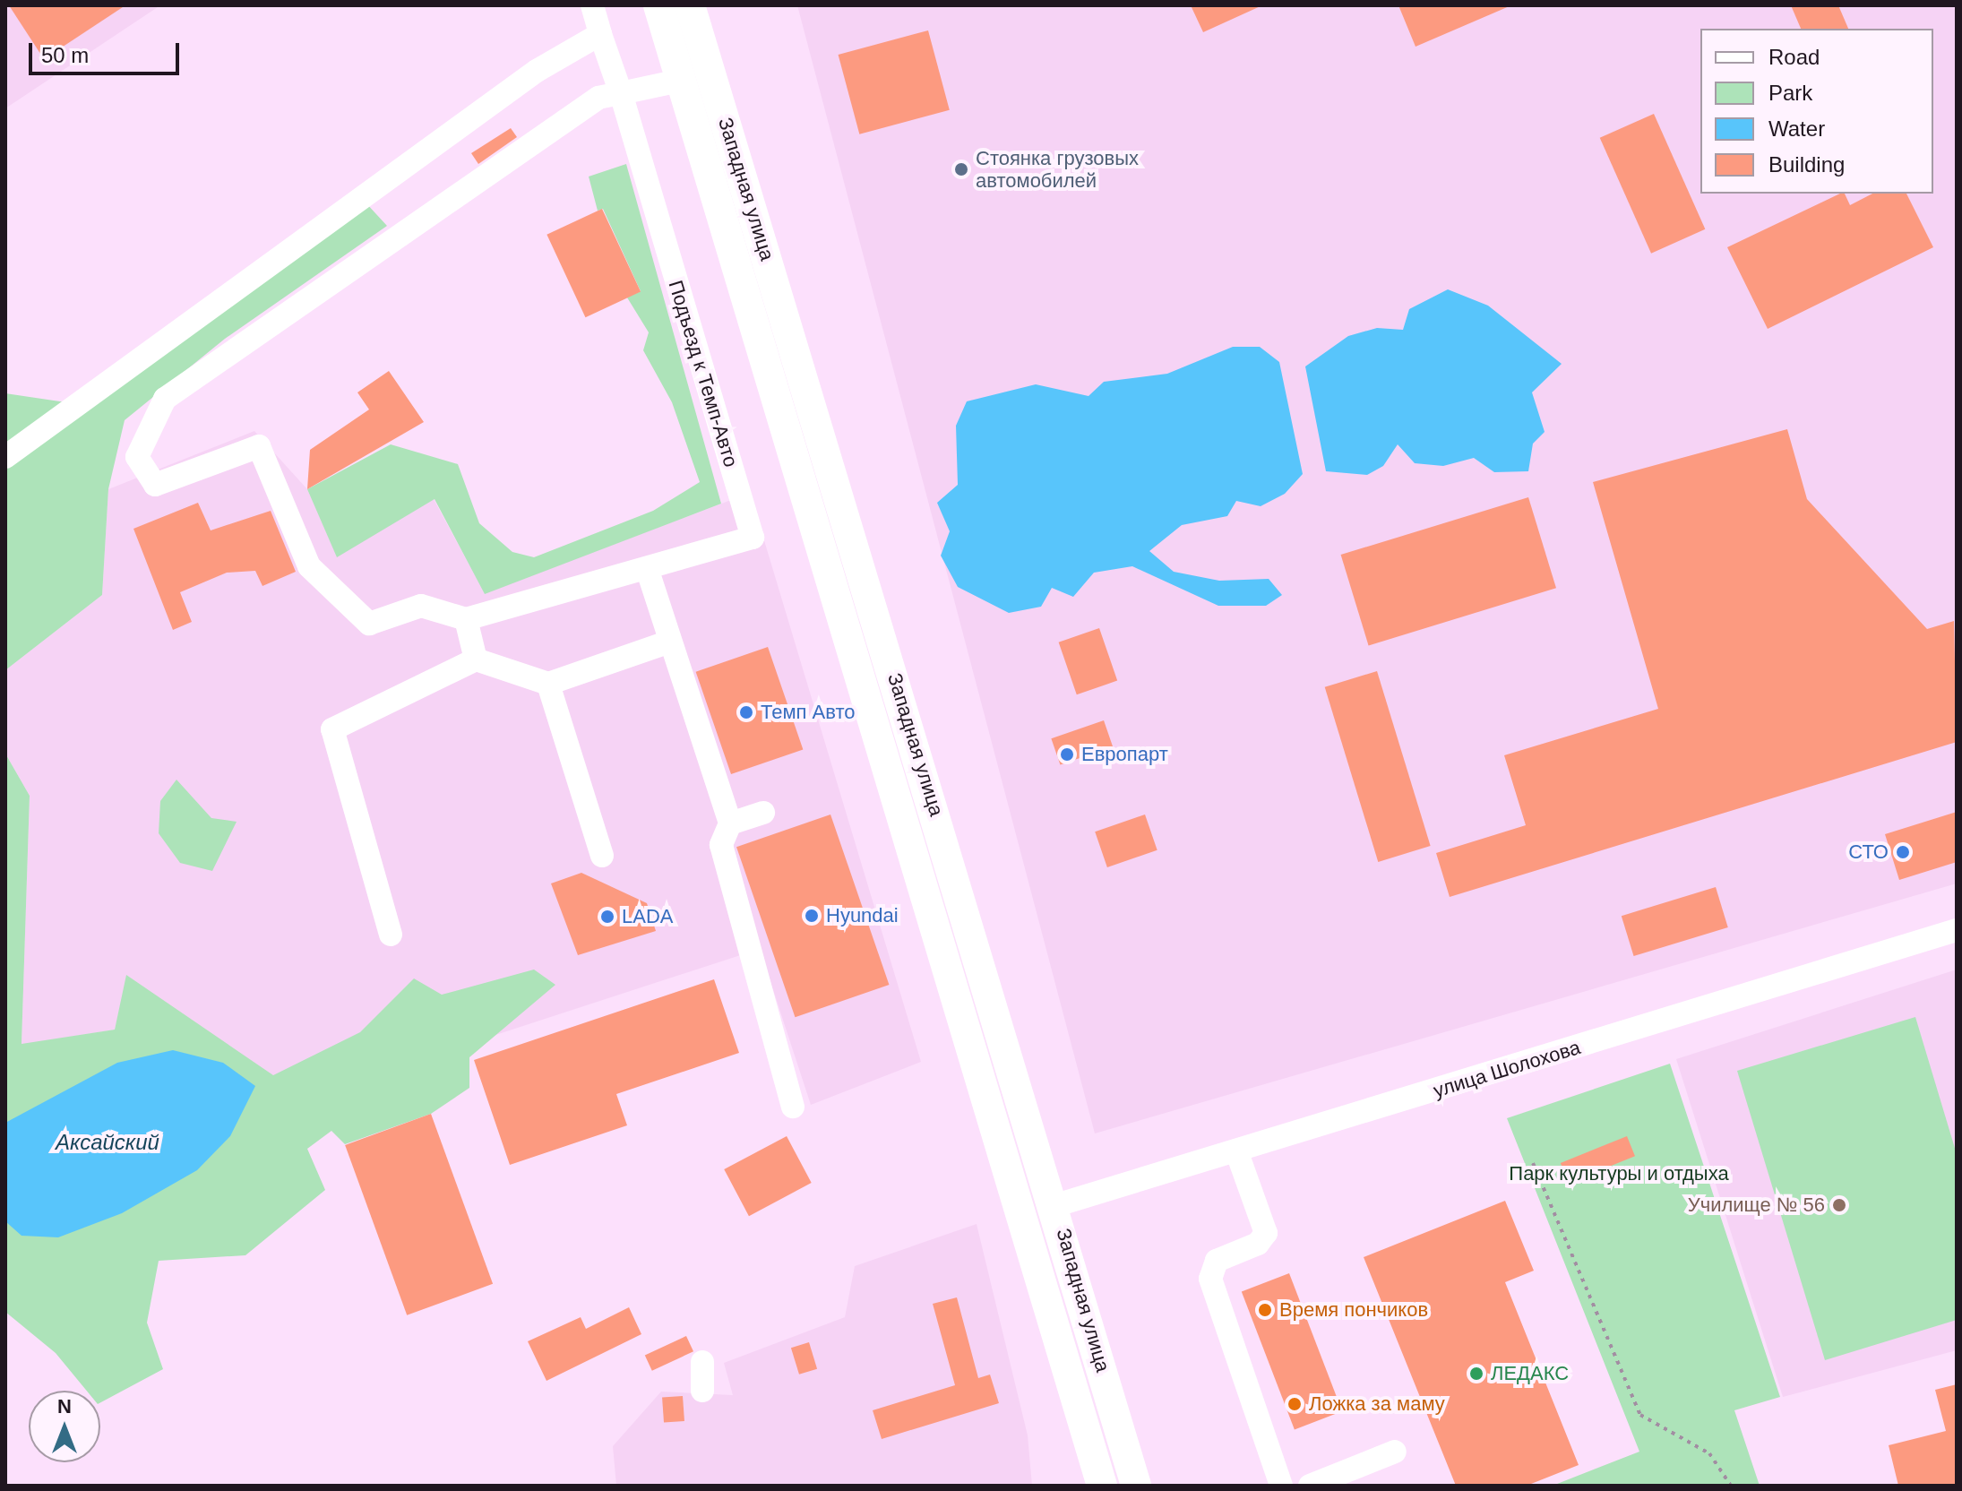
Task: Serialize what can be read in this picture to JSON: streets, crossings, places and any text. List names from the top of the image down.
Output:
{
  "streets": {
    "main road": ["Западная улица"],
    "street": ["Подъезд к Темп-Авто", "улица Шолохова"]
  },
  "crossings": [
    ["Западная улица", "улица Шолохова"]
  ],
  "water": ["Аксайский"],
  "parks": ["Парк культуры и отдыха"],
  "places": [
    "Стоянка грузовых автомобилей",
    "Темп Авто",
    "Европарт",
    "СТО",
    "Hyundai",
    "LADA",
    "Училище № 56",
    "Время пончиков",
    "ЛЕДАКС",
    "Ложка за маму"
  ],
  "legend": [
    "Road",
    "Park",
    "Water",
    "Building"
  ],
  "scale_bar": "50 m",
  "north": "top"
}
